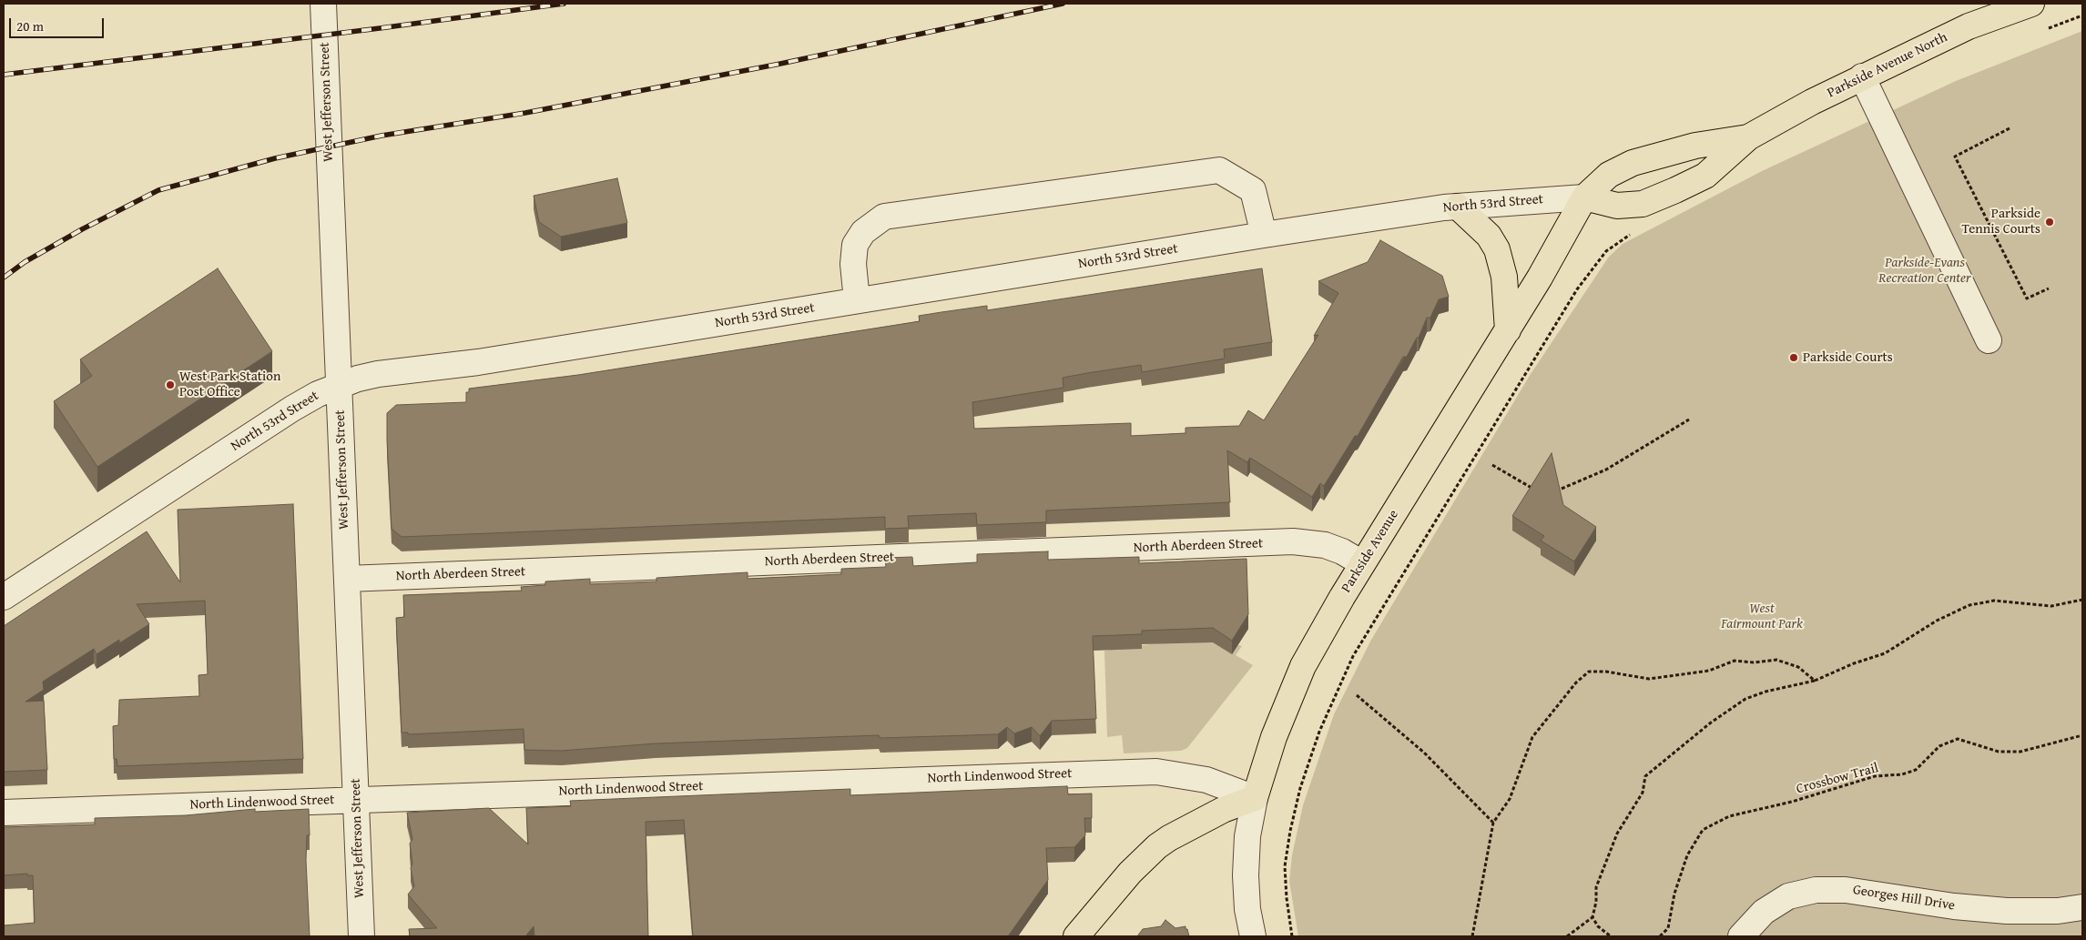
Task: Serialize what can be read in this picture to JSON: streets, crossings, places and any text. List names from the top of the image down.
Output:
{
  "streets": {
    "main road": ["Parkside Avenue North", "Parkside Avenue"],
    "street": [
      "West Jefferson Street",
      "North 53rd Street",
      "North Aberdeen Street",
      "North Lindenwood Street",
      "Georges Hill Drive"
    ],
    "path": ["Crossbow Trail"]
  },
  "crossings": [
    ["Parkside Avenue North", "North 53rd Street"],
    ["Parkside Avenue North", "Parkside Avenue"],
    ["West Jefferson Street", "North 53rd Street"],
    ["West Jefferson Street", "North Aberdeen Street"],
    ["West Jefferson Street", "North Lindenwood Street"],
    ["North 53rd Street", "Parkside Avenue"],
    ["North Aberdeen Street", "Parkside Avenue"],
    ["Parkside Avenue", "North Lindenwood Street"]
  ],
  "parks": ["Parkside-Evans Recreation Center", "West Fairmount Park"],
  "places": ["Parkside Tennis Courts", "Parkside Courts", "West Park Station Post Office"],
  "scale_bar": "20 m"
}
